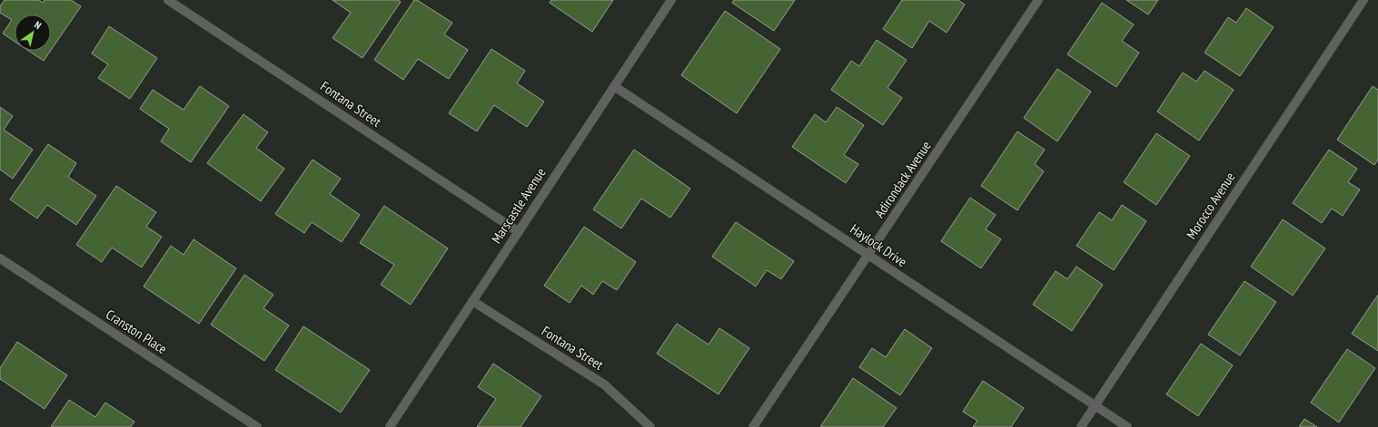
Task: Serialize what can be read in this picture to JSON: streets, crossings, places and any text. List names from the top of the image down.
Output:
{
  "streets": {
    "street": [
      "Fontana Street",
      "Adirondack Avenue",
      "Marscastle Avenue",
      "Morocco Avenue",
      "Haylock Drive",
      "Cranston Place"
    ]
  },
  "crossings": [
    ["Fontana Street", "Marscastle Avenue"],
    ["Adirondack Avenue", "Haylock Drive"],
    ["Marscastle Avenue", "Haylock Drive"],
    ["Morocco Avenue", "Haylock Drive"]
  ],
  "north": "top right"
}
